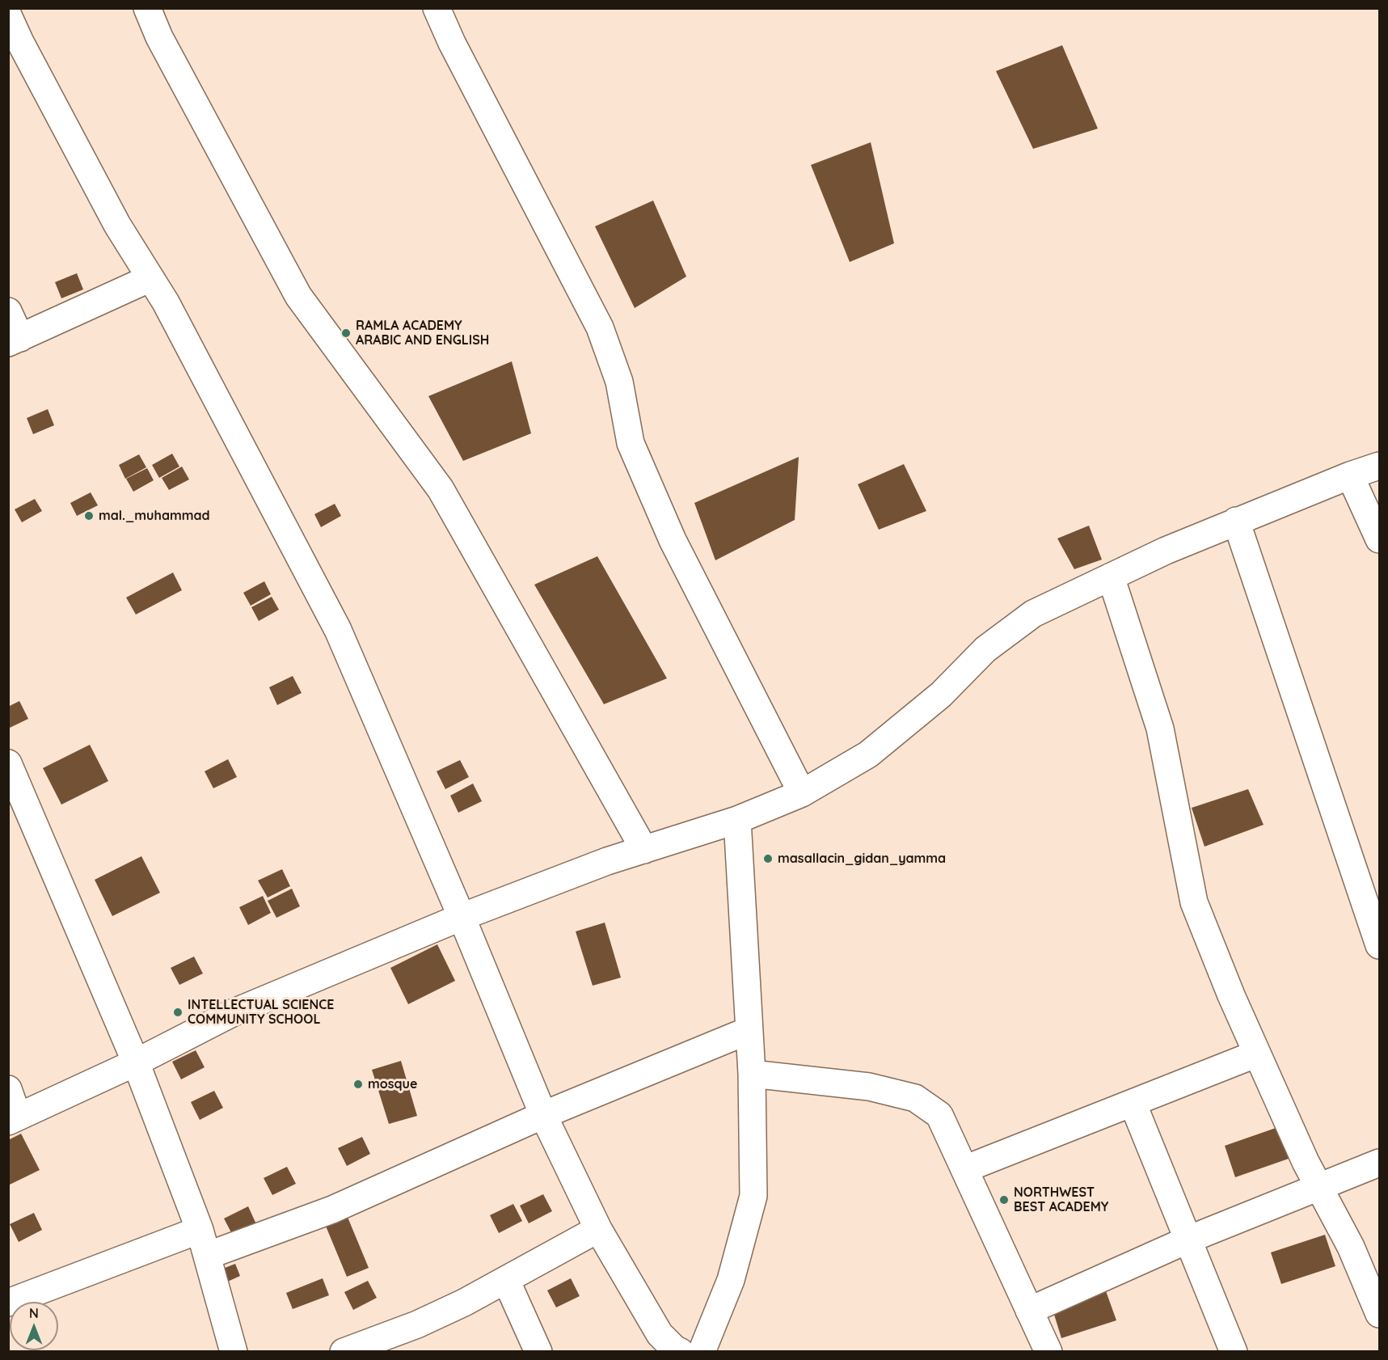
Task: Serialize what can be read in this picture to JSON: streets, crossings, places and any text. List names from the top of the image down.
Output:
{
  "places": [
    "RAMLA ACADEMY ARABIC AND ENGLISH",
    "mal._muhammad",
    "masallacin_gidan_yamma",
    "INTELLECTUAL SCIENCE COMMUNITY SCHOOL",
    "mosque",
    "NORTHWEST BEST ACADEMY"
  ],
  "north": "top"
}
